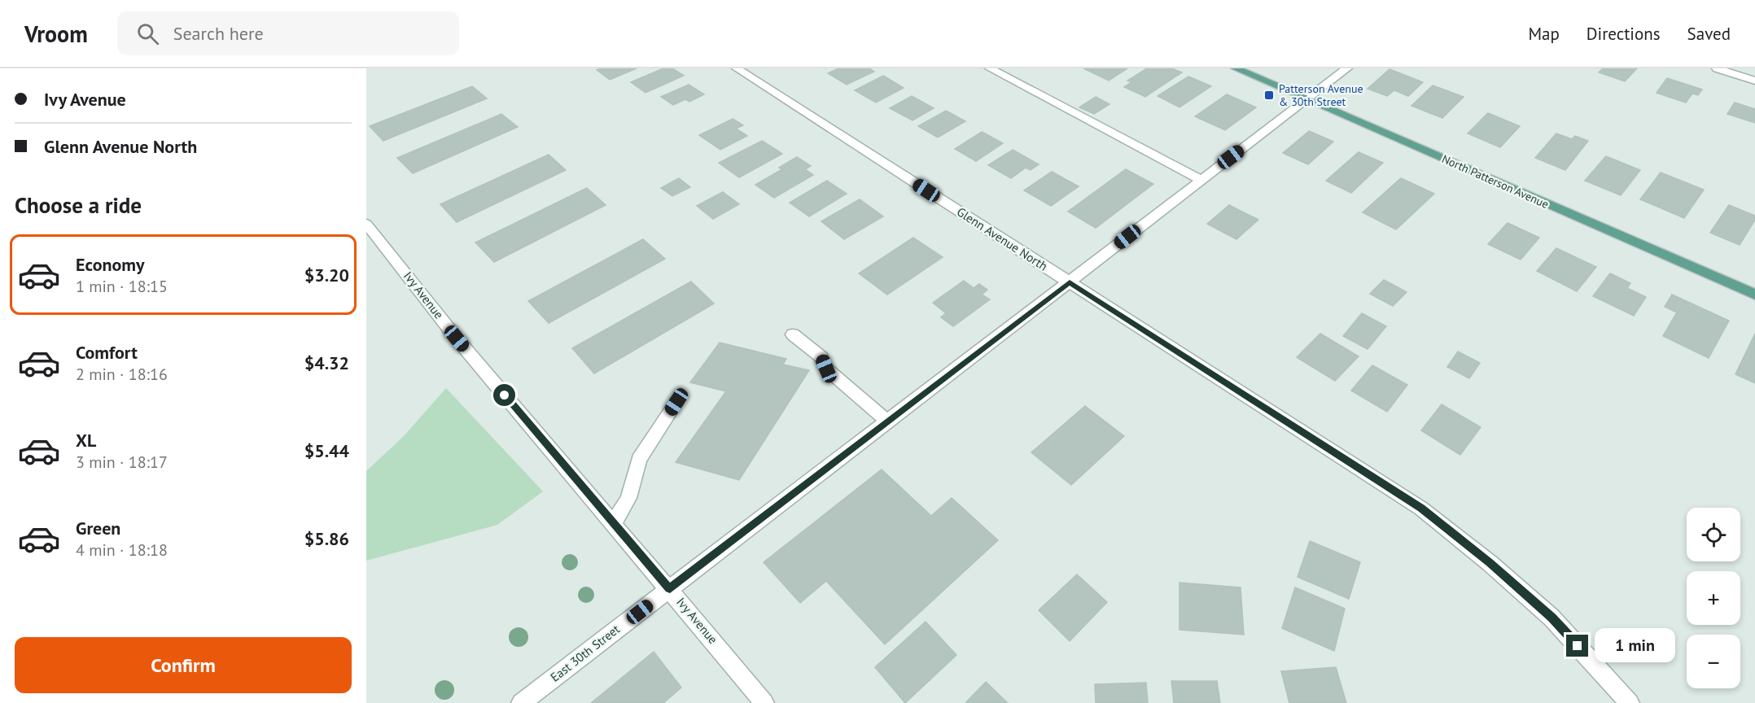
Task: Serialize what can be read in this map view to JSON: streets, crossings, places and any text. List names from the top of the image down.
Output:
{
  "streets": {
    "main road": ["North Patterson Avenue"],
    "street": ["Glenn Avenue North", "Ivy Avenue", "East 30th Street"]
  },
  "crossings": [
    ["North Patterson Avenue", "East 30th Street"],
    ["Glenn Avenue North", "East 30th Street"],
    ["Ivy Avenue", "East 30th Street"]
  ],
  "places": {
    "transit": ["Patterson Avenue & 30th Street"]
  },
  "page": {
    "header": "Vroom",
    "search": "Search here",
    "nav": ["Map", "Directions", "Saved"],
    "banner": ["Ivy Avenue", "Glenn Avenue North"],
    "heading": "Choose a ride",
    "list": [
      {
        "name": "Economy",
        "note": "1 min · 18:15",
        "value": "$3.20"
      },
      {
        "name": "Comfort",
        "note": "2 min · 18:16",
        "value": "$4.32"
      },
      {
        "name": "XL",
        "note": "3 min · 18:17",
        "value": "$5.44"
      },
      {
        "name": "Green",
        "note": "4 min · 18:18",
        "value": "$5.86"
      }
    ],
    "map_buttons": ["+", "−"],
    "buttons": "Confirm",
    "bubble": "1 min"
  }
}
